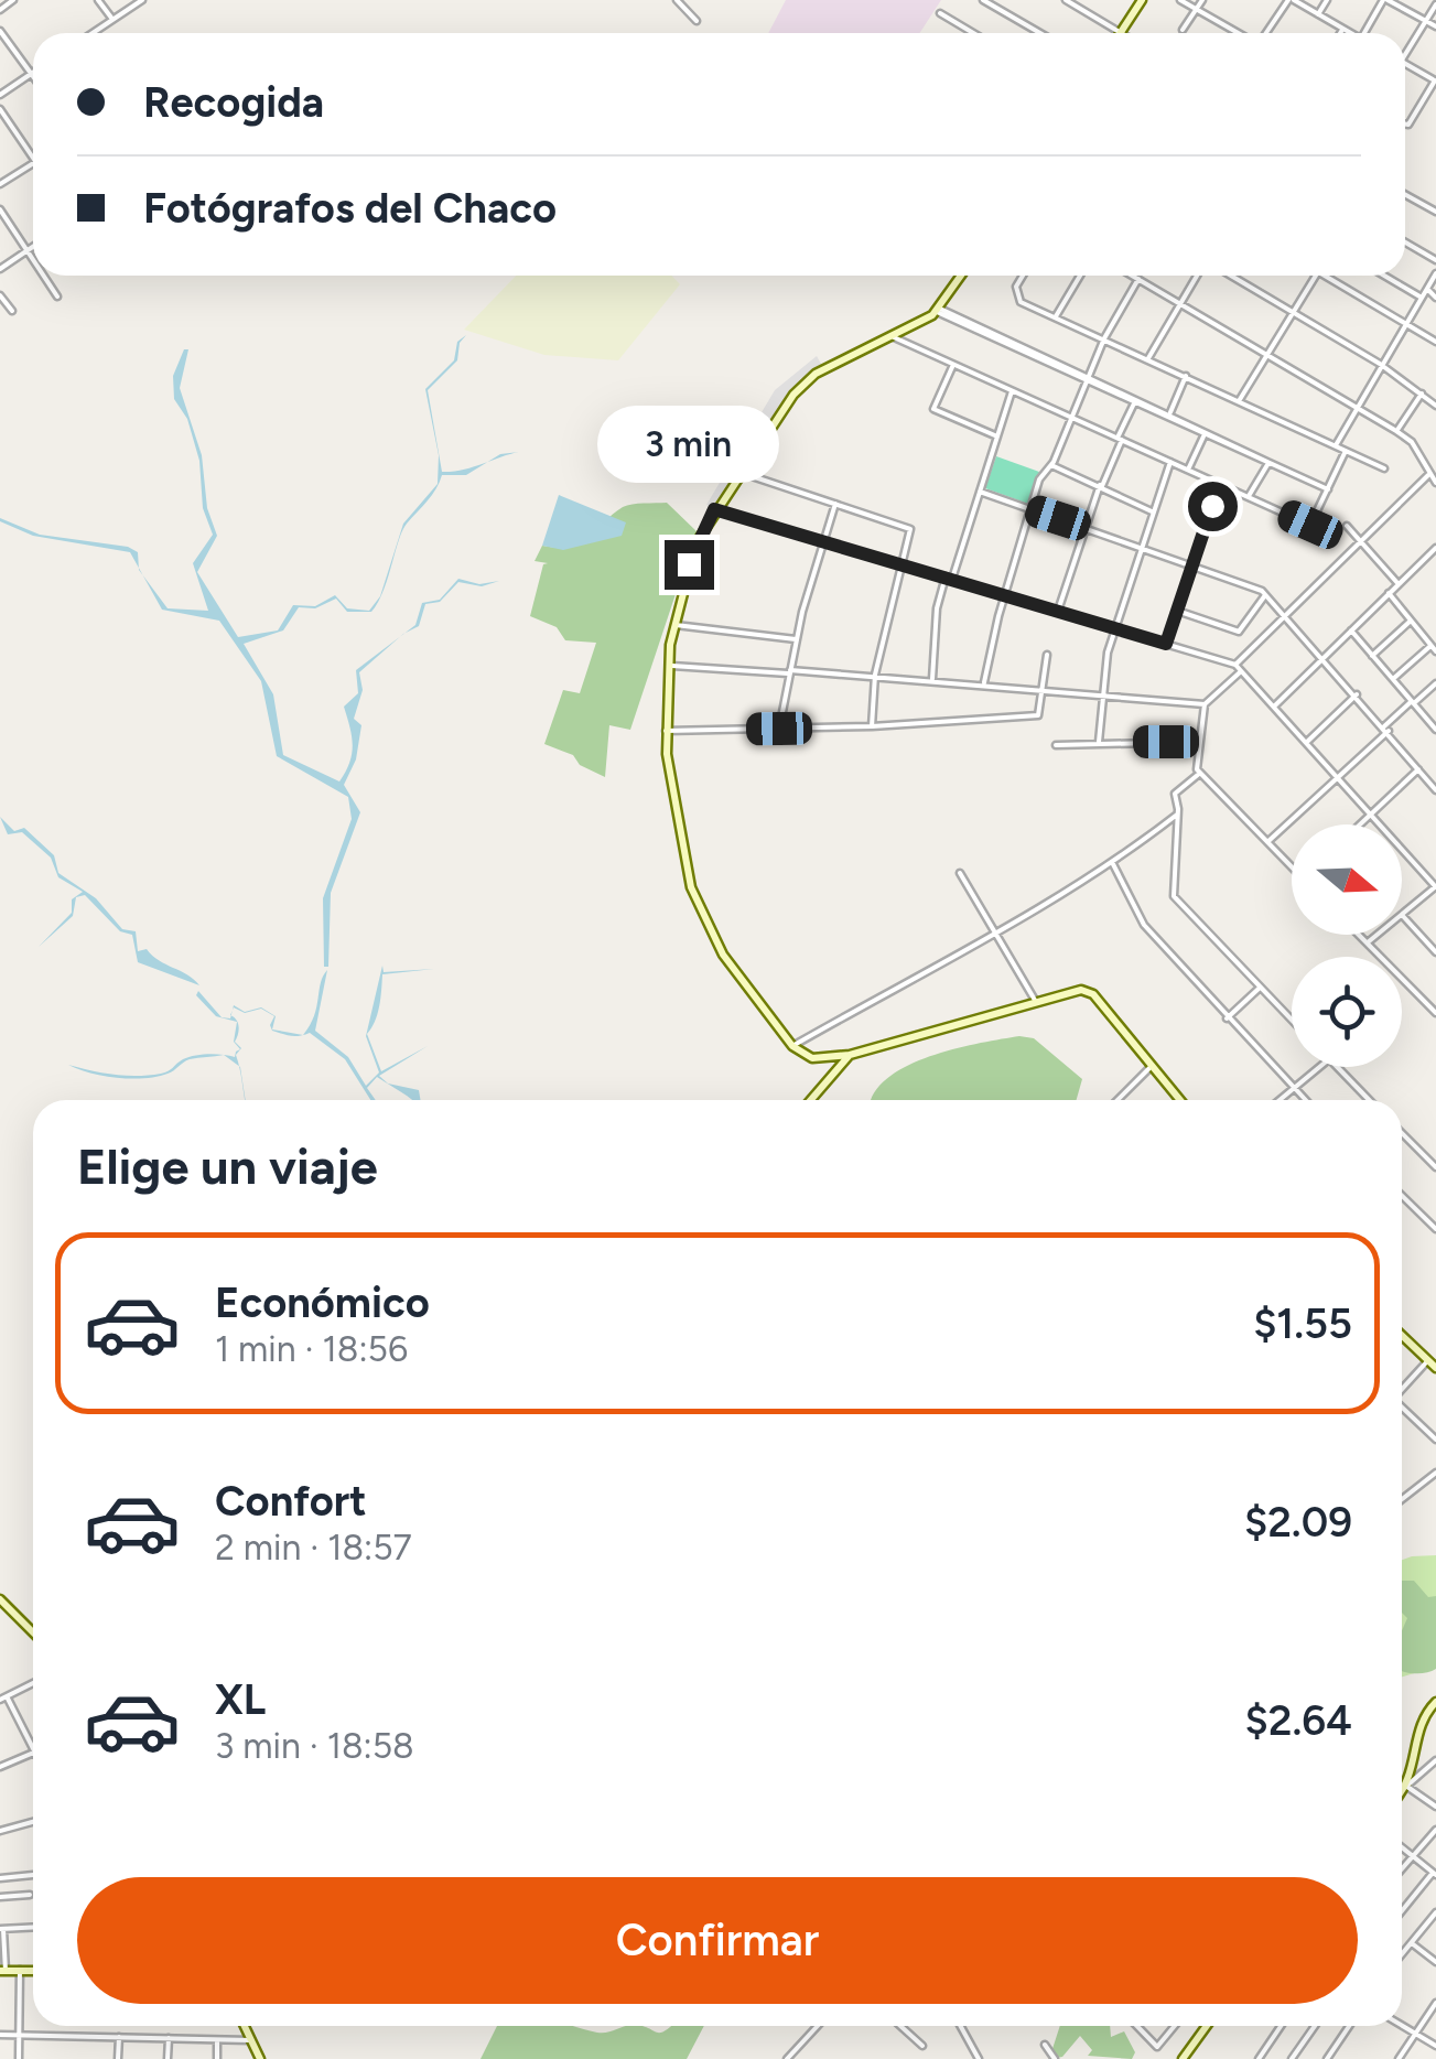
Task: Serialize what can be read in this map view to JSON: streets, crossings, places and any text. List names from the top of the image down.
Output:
{
  "north": "right",
  "page": {
    "banner": ["Recogida", "Fotógrafos del Chaco"],
    "bubble": "3 min",
    "heading": "Elige un viaje",
    "list": [
      {
        "name": "Económico",
        "note": "1 min · 18:56",
        "value": "$1.55"
      },
      {
        "name": "Confort",
        "note": "2 min · 18:57",
        "value": "$2.09"
      },
      {
        "name": "XL",
        "note": "3 min · 18:58",
        "value": "$2.64"
      }
    ],
    "buttons": "Confirmar"
  }
}
